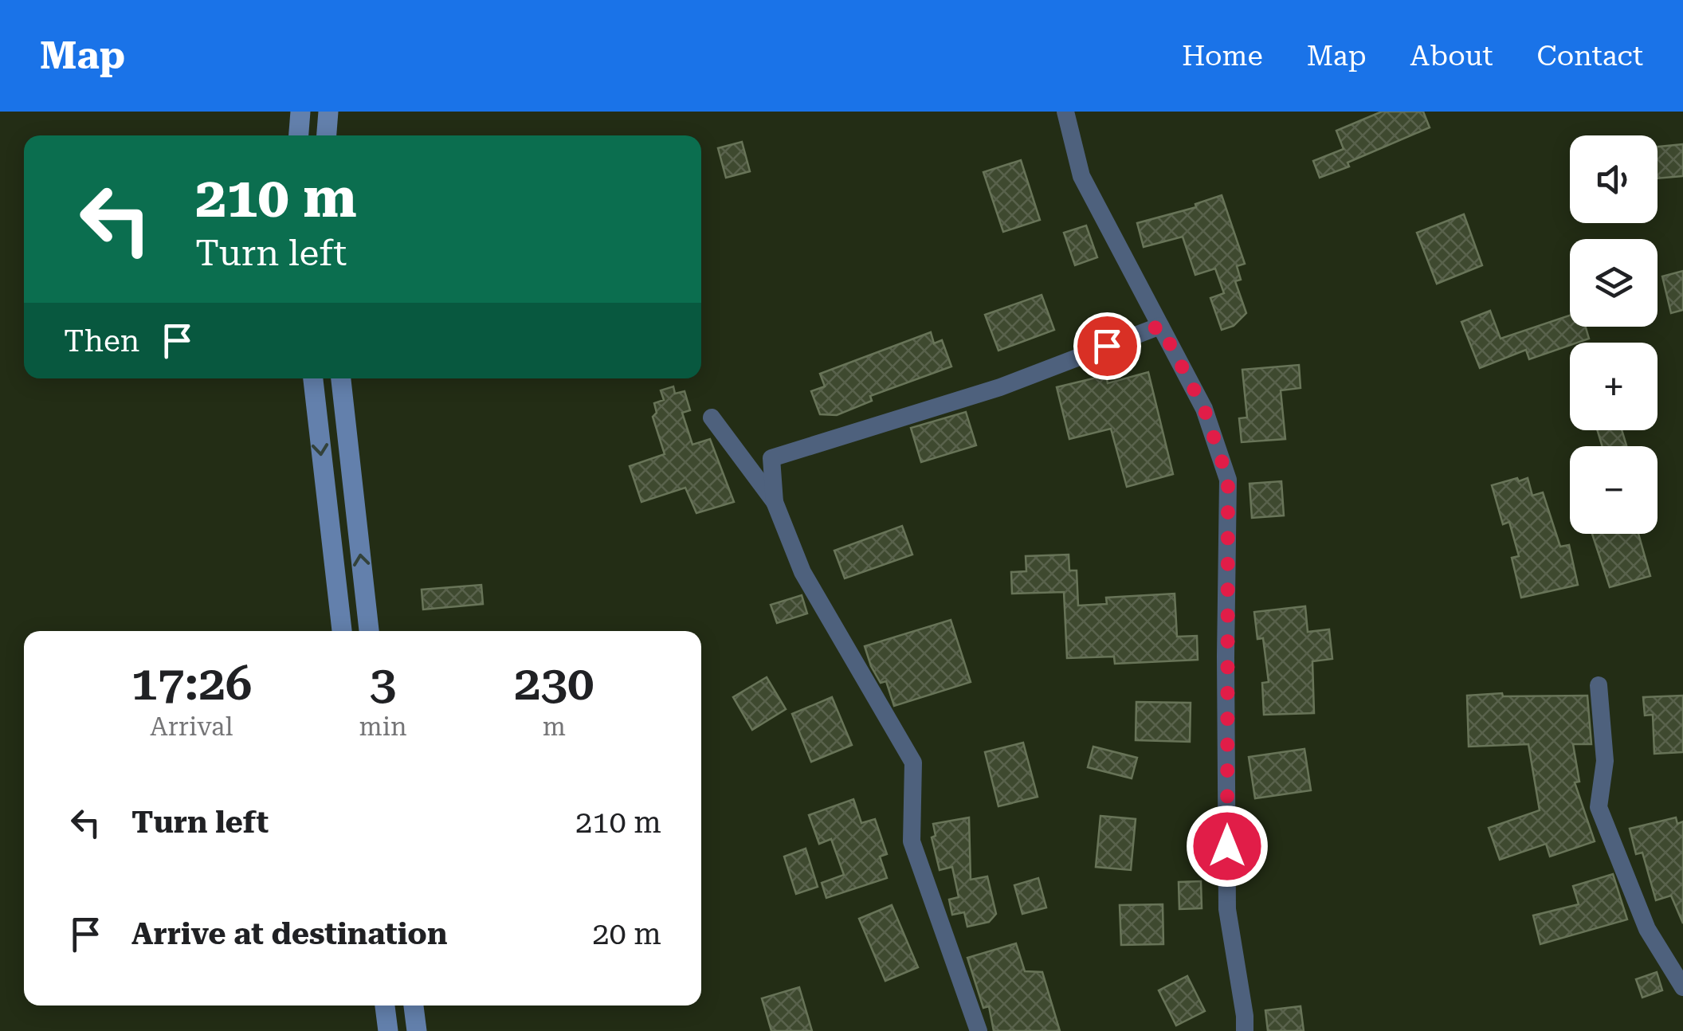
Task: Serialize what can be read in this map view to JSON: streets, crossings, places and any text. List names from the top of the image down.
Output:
{
  "page": {
    "header": "Map",
    "nav": [
      "Home",
      "Map",
      "About",
      "Contact"
    ],
    "map_buttons": ["+", "−"],
    "turn": ["210 m", "Turn left"],
    "then": "Then",
    "eta": [
      "17:26",
      "Arrival",
      "3",
      "min",
      "230",
      "m"
    ],
    "list": [
      {
        "name": "Turn left",
        "value": "210 m"
      },
      {
        "name": "Arrive at destination",
        "value": "20 m"
      }
    ]
  }
}
